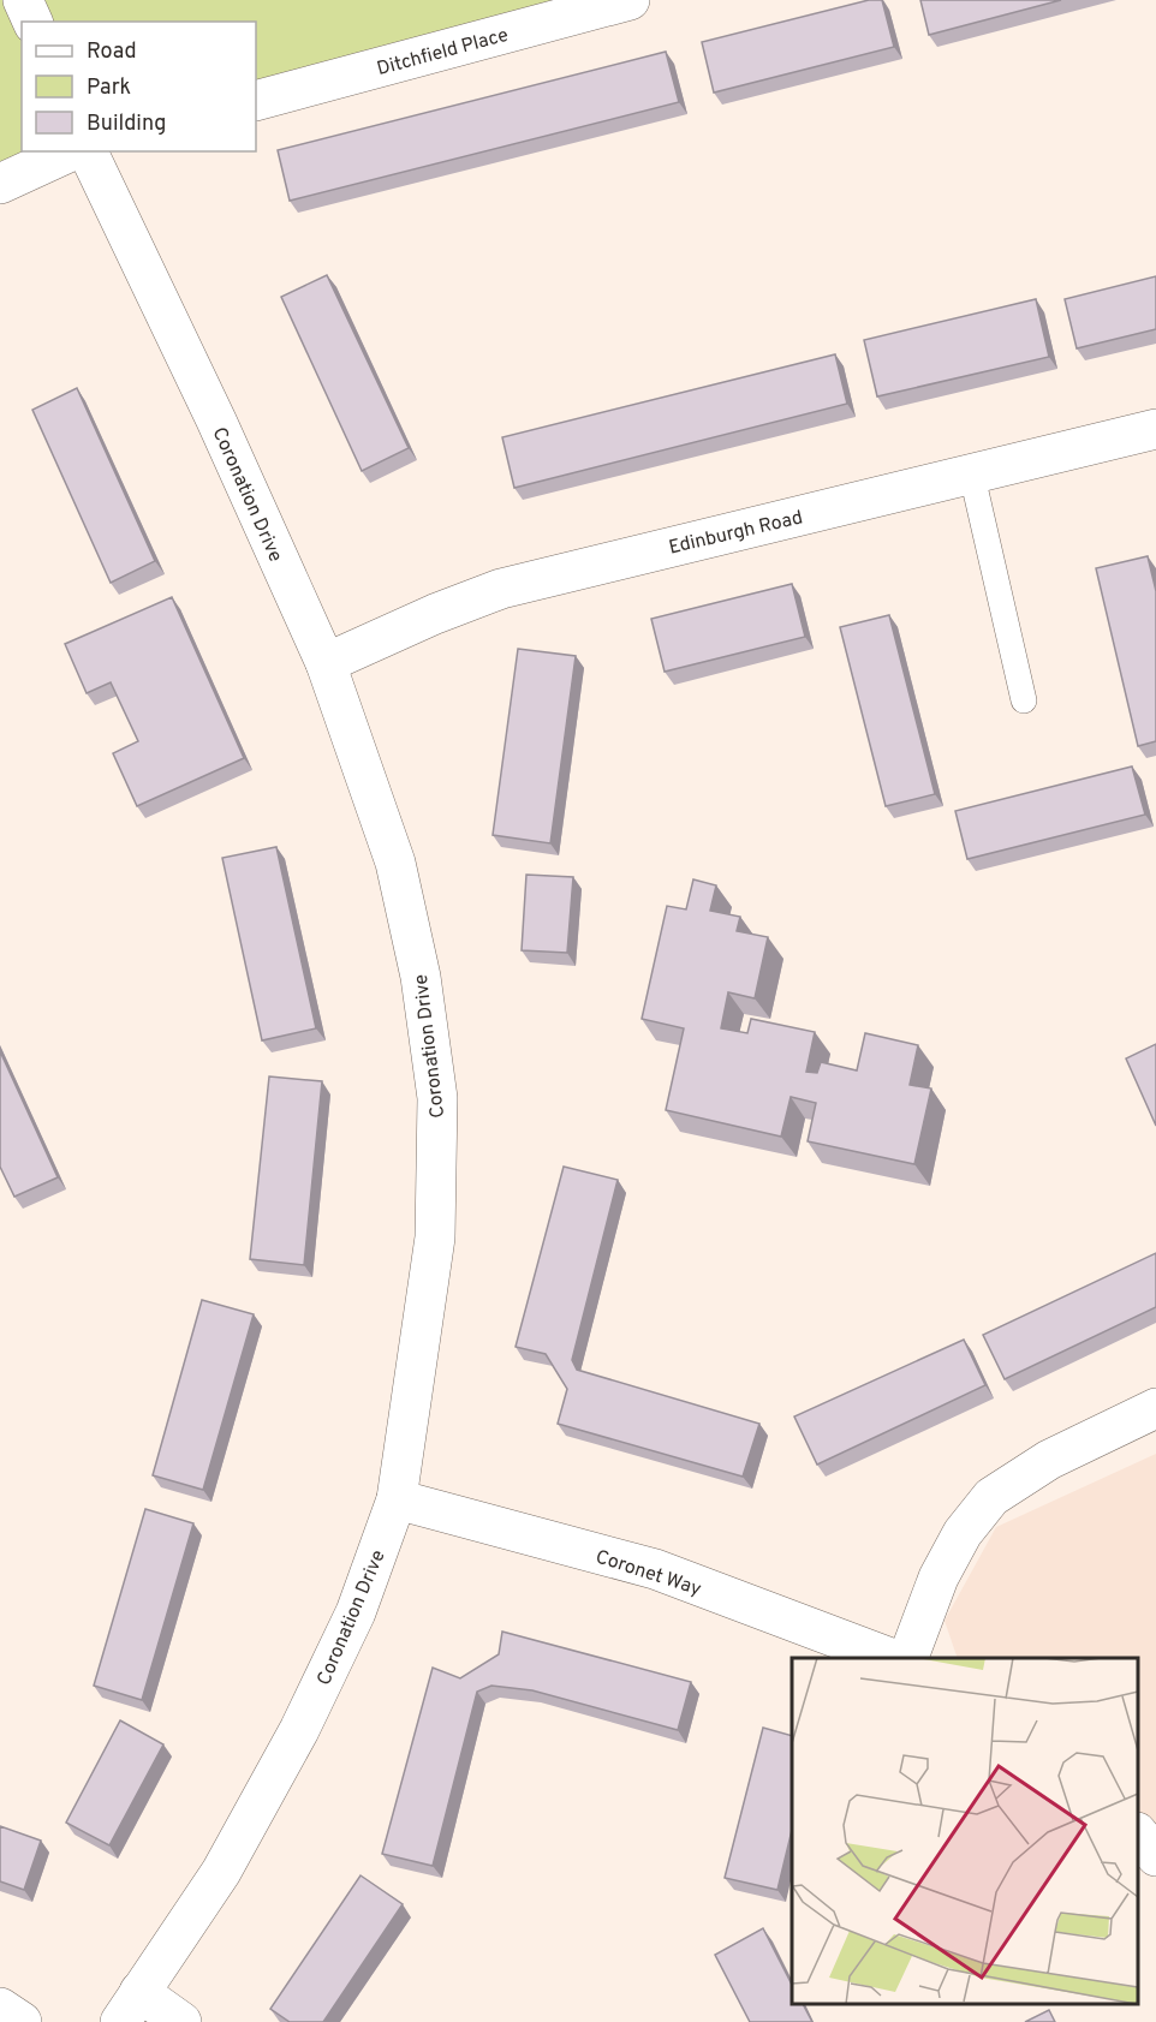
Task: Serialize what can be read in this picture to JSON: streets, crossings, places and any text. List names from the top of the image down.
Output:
{
  "streets": {
    "street": [
      "Ditchfield Place",
      "Coronation Drive",
      "Edinburgh Road",
      "Coronet Way"
    ]
  },
  "crossings": [
    ["Coronation Drive", "Edinburgh Road"],
    ["Coronation Drive", "Coronet Way"]
  ],
  "legend": ["Road", "Park", "Building"]
}
